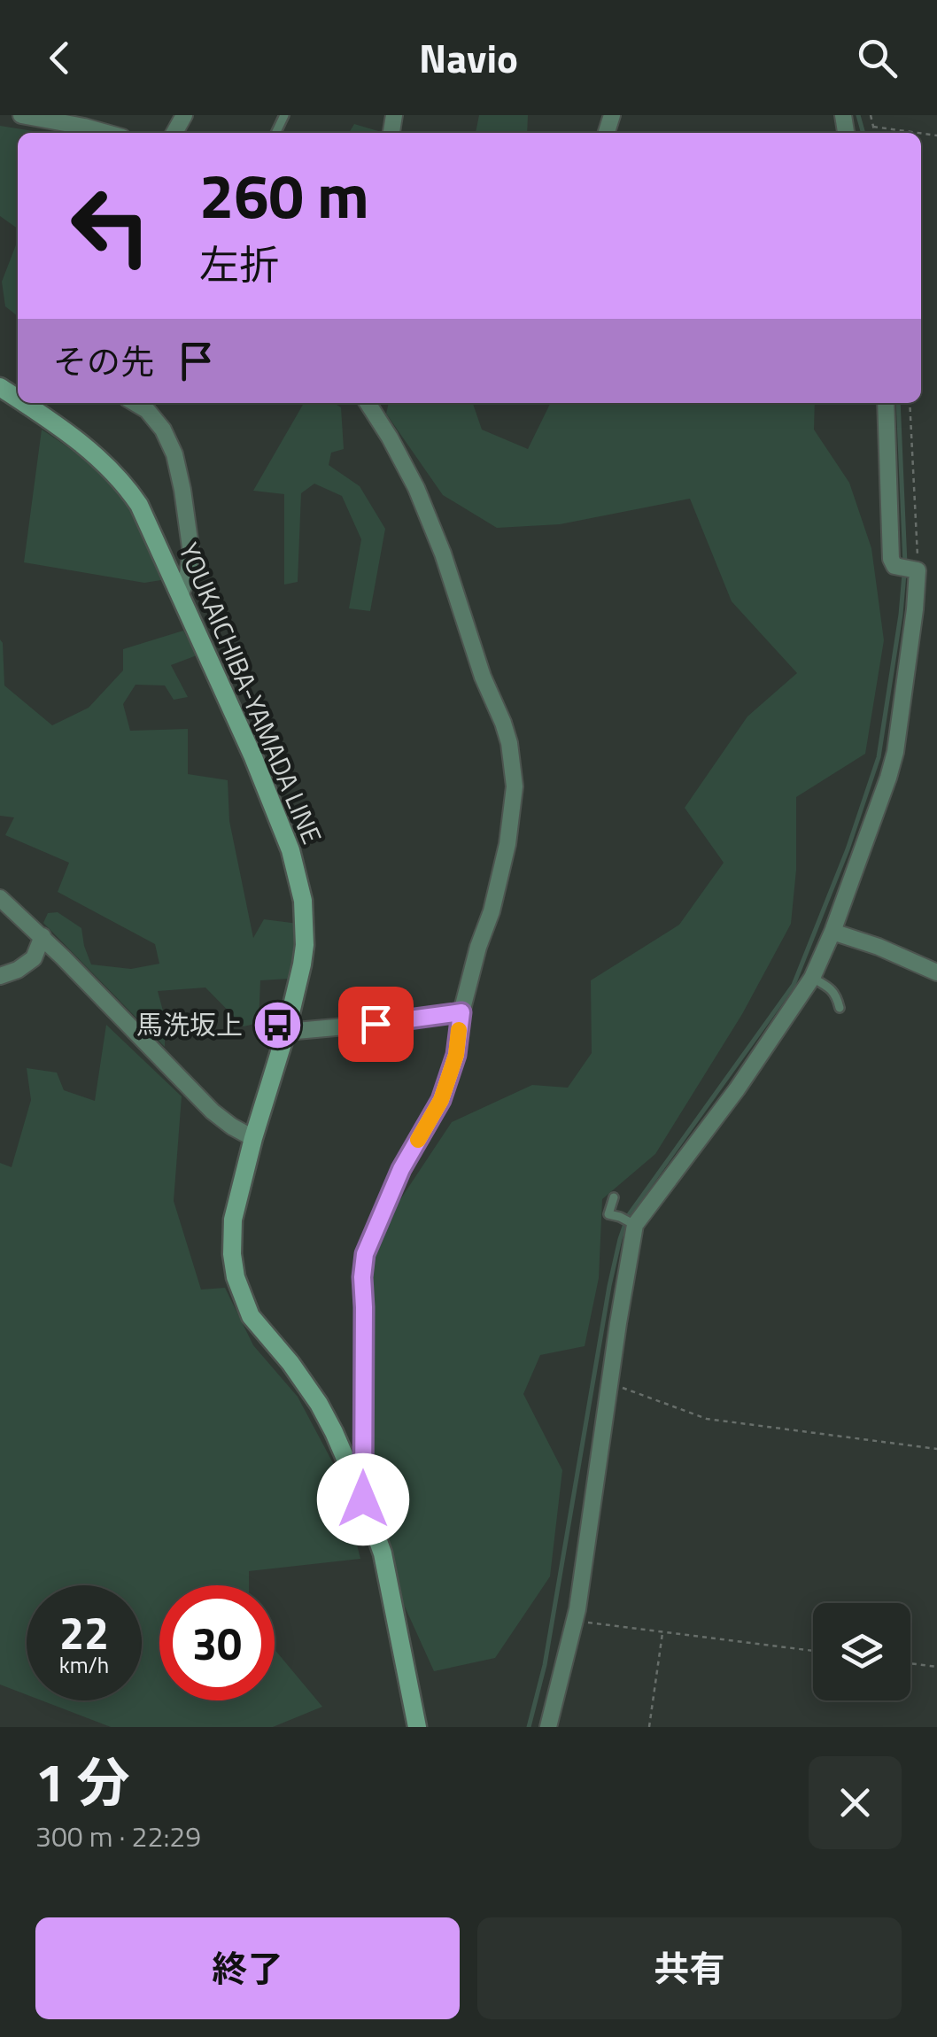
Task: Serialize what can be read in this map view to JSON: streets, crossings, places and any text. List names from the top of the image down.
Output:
{
  "streets": {
    "main road": ["YOUKAICHIBA-YAMADA LINE"]
  },
  "places": {
    "bus stop": ["馬洗坂上"]
  },
  "page": {
    "header": "Navio",
    "turn": ["260 m", "左折"],
    "then": "その先",
    "speed": "22 km/h",
    "limit": "30",
    "heading": ["1 分", "300 m · 22:29"],
    "buttons": ["終了", "共有"]
  }
}
